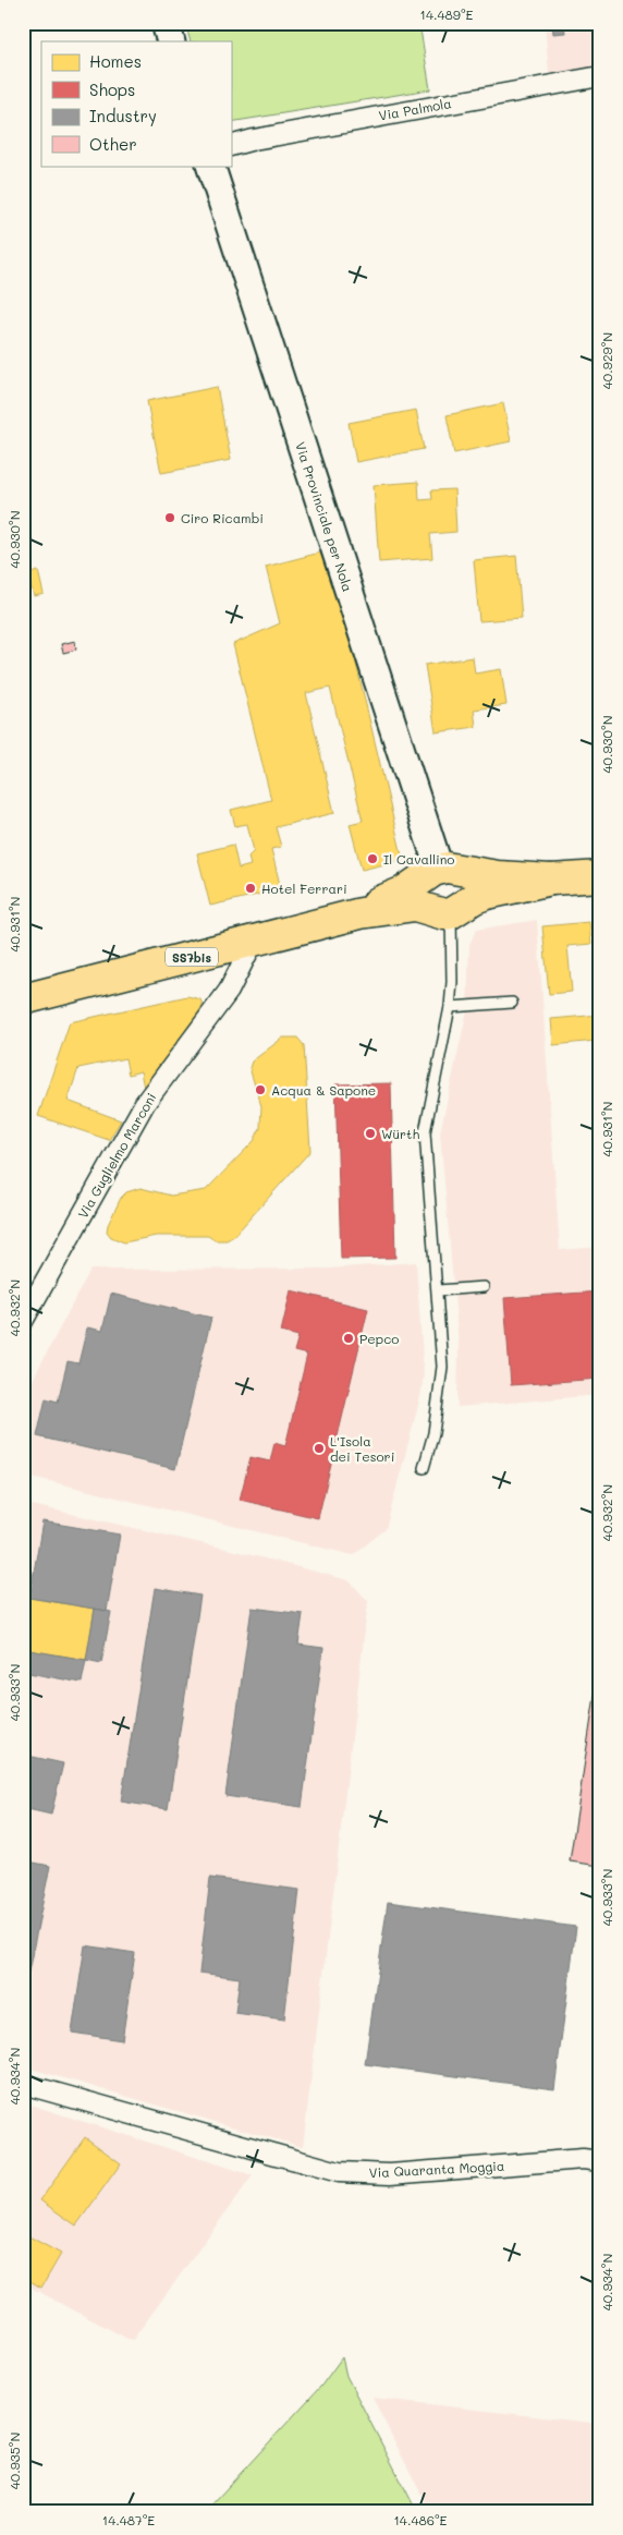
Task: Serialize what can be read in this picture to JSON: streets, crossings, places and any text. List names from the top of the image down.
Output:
{
  "streets": {
    "main road": ["SS7bis"],
    "street": [
      "Via Palmola",
      "Via Provinciale per Nola",
      "Via Guglielmo Marconi",
      "Via Quaranta Moggia"
    ]
  },
  "crossings": [
    ["Via Provinciale per Nola", "SS7bis"],
    ["SS7bis", "Via Guglielmo Marconi"]
  ],
  "places": [
    "Ciro Ricambi",
    "Il Cavallino",
    "Hotel Ferrari",
    "Acqua & Sapone",
    "Würth",
    "Pepco",
    "L'Isola dei Tesori"
  ],
  "legend": [
    "Homes",
    "Shops",
    "Industry",
    "Other"
  ],
  "coordinates": [
    "14.489°E",
    "40.929°N",
    "40.930°N",
    "40.931°N",
    "40.932°N",
    "40.933°N",
    "40.934°N",
    "40.935°N",
    "14.487°E",
    "14.486°E"
  ]
}
